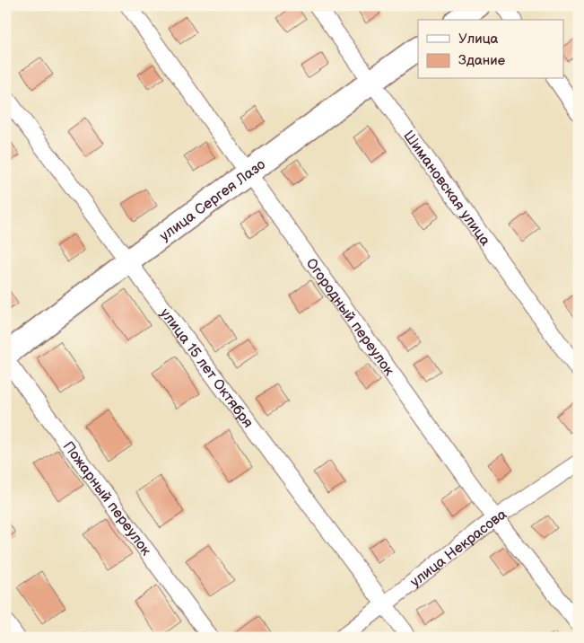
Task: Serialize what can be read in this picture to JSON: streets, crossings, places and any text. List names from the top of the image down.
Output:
{
  "streets": {
    "main road": ["улица Сергея Лазо"],
    "street": [
      "Шимановская улица",
      "Огородный переулок",
      "улица 15 лет Октября",
      "Пожарный переулок",
      "улица Некрасова"
    ]
  },
  "crossings": [
    ["Шимановская улица", "улица Сергея Лазо"],
    ["улица Сергея Лазо", "Огородный переулок"],
    ["улица Сергея Лазо", "улица 15 лет Октября"],
    ["Огородный переулок", "улица Некрасова"],
    ["улица 15 лет Октября", "улица Некрасова"]
  ],
  "legend": ["Улица", "Здание"]
}
